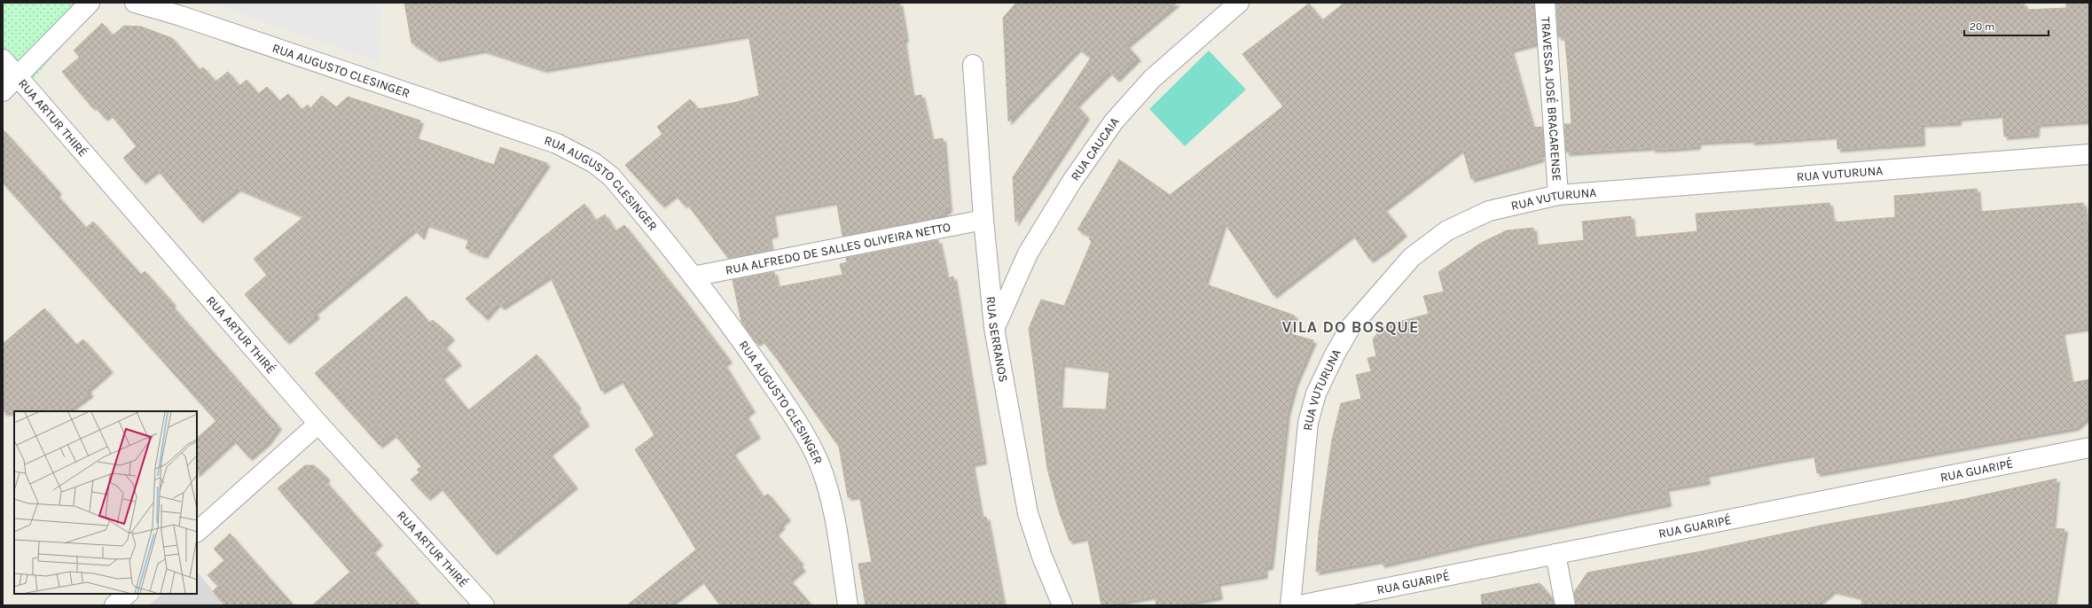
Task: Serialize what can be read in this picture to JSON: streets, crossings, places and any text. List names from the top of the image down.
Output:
{
  "streets": {
    "street": [
      "RUA AUGUSTO CLESINGER",
      "TRAVESSA JOSÉ BRACARENSE",
      "RUA ARTUR THIRÉ",
      "RUA CAUCAIA",
      "RUA VUTURUNA",
      "RUA ALFREDO DE SALLES OLIVEIRA NETTO",
      "RUA SERRANOS",
      "RUA GUARIPÉ"
    ]
  },
  "crossings": [
    ["RUA AUGUSTO CLESINGER", "RUA ALFREDO DE SALLES OLIVEIRA NETTO"],
    ["TRAVESSA JOSÉ BRACARENSE", "RUA VUTURUNA"],
    ["RUA CAUCAIA", "RUA SERRANOS"],
    ["RUA ALFREDO DE SALLES OLIVEIRA NETTO", "RUA SERRANOS"]
  ],
  "districts": ["VILA DO BOSQUE"],
  "scale_bar": "20 m"
}
